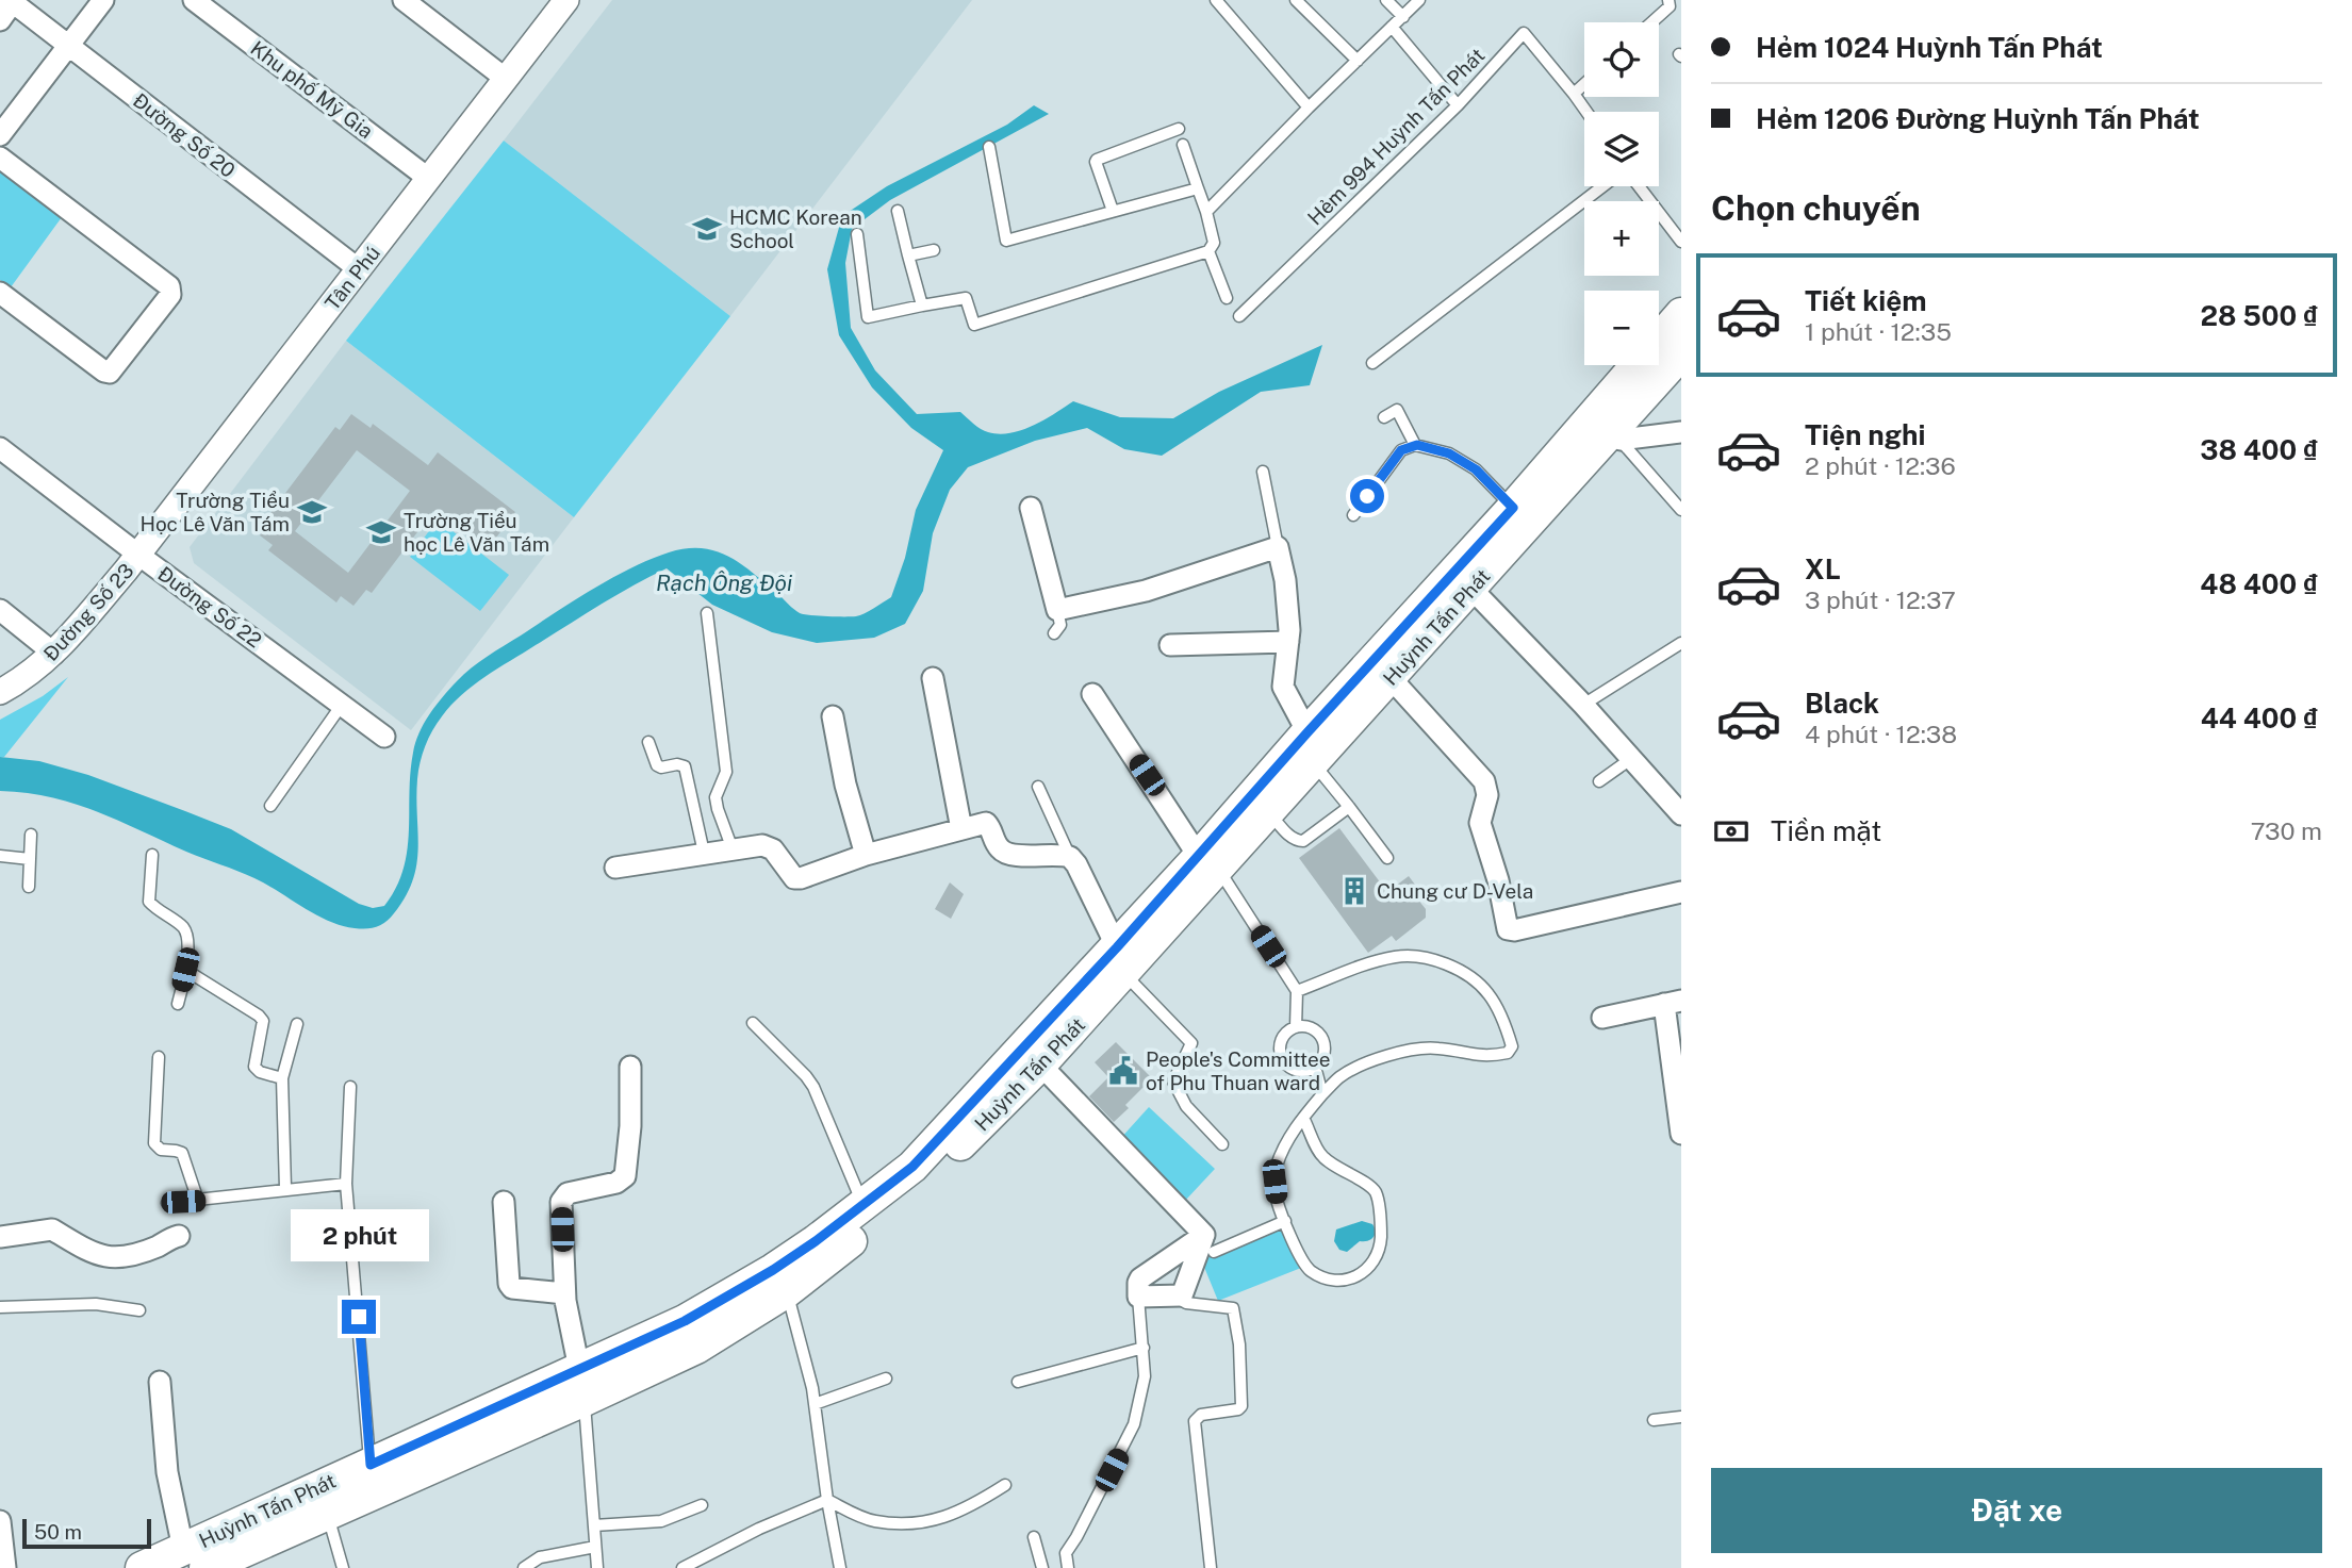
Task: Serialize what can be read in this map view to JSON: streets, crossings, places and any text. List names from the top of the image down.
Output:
{
  "streets": {
    "main road": ["Huỳnh Tấn Phát"],
    "street": [
      "Khu phố Mỹ Gia",
      "Đường Số 20",
      "Tân Phú",
      "Đường Số 22",
      "Đường Số 23"
    ],
    "lane": ["Hẻm 994 Huỳnh Tấn Phát"]
  },
  "crossings": [
    ["Khu phố Mỹ Gia", "Tân Phú"],
    ["Đường Số 20", "Tân Phú"],
    ["Tân Phú", "Đường Số 22"],
    ["Tân Phú", "Đường Số 23"],
    ["Đường Số 22", "Đường Số 23"]
  ],
  "water": ["Rạch Ông Đội"],
  "places": {
    "school or university": ["HCMC Korean School", "Trường Tiểu Học Lê Văn Tám", "Trường Tiểu học Lê Văn Tám"],
    "building": ["Chung cư D-Vela"],
    "public building": ["People's Committee of Phu Thuan ward"]
  },
  "scale_bar": "50 m",
  "page": {
    "banner": ["Hẻm 1024 Huỳnh Tấn Phát", "Hẻm 1206 Đường Huỳnh Tấn Phát"],
    "map_buttons": ["+", "−"],
    "heading": "Chọn chuyến",
    "list": [
      {
        "name": "Tiết kiệm",
        "note": "1 phút · 12:35",
        "value": "28 500 ₫"
      },
      {
        "name": "Tiện nghi",
        "note": "2 phút · 12:36",
        "value": "38 400 ₫"
      },
      {
        "name": "XL",
        "note": "3 phút · 12:37",
        "value": "48 400 ₫"
      },
      {
        "name": "Black",
        "note": "4 phút · 12:38",
        "value": "44 400 ₫"
      }
    ],
    "pay": ["Tiền mặt", "730 m"],
    "bubble": "2 phút",
    "buttons": "Đặt xe",
    "scale": "50 m"
  }
}
